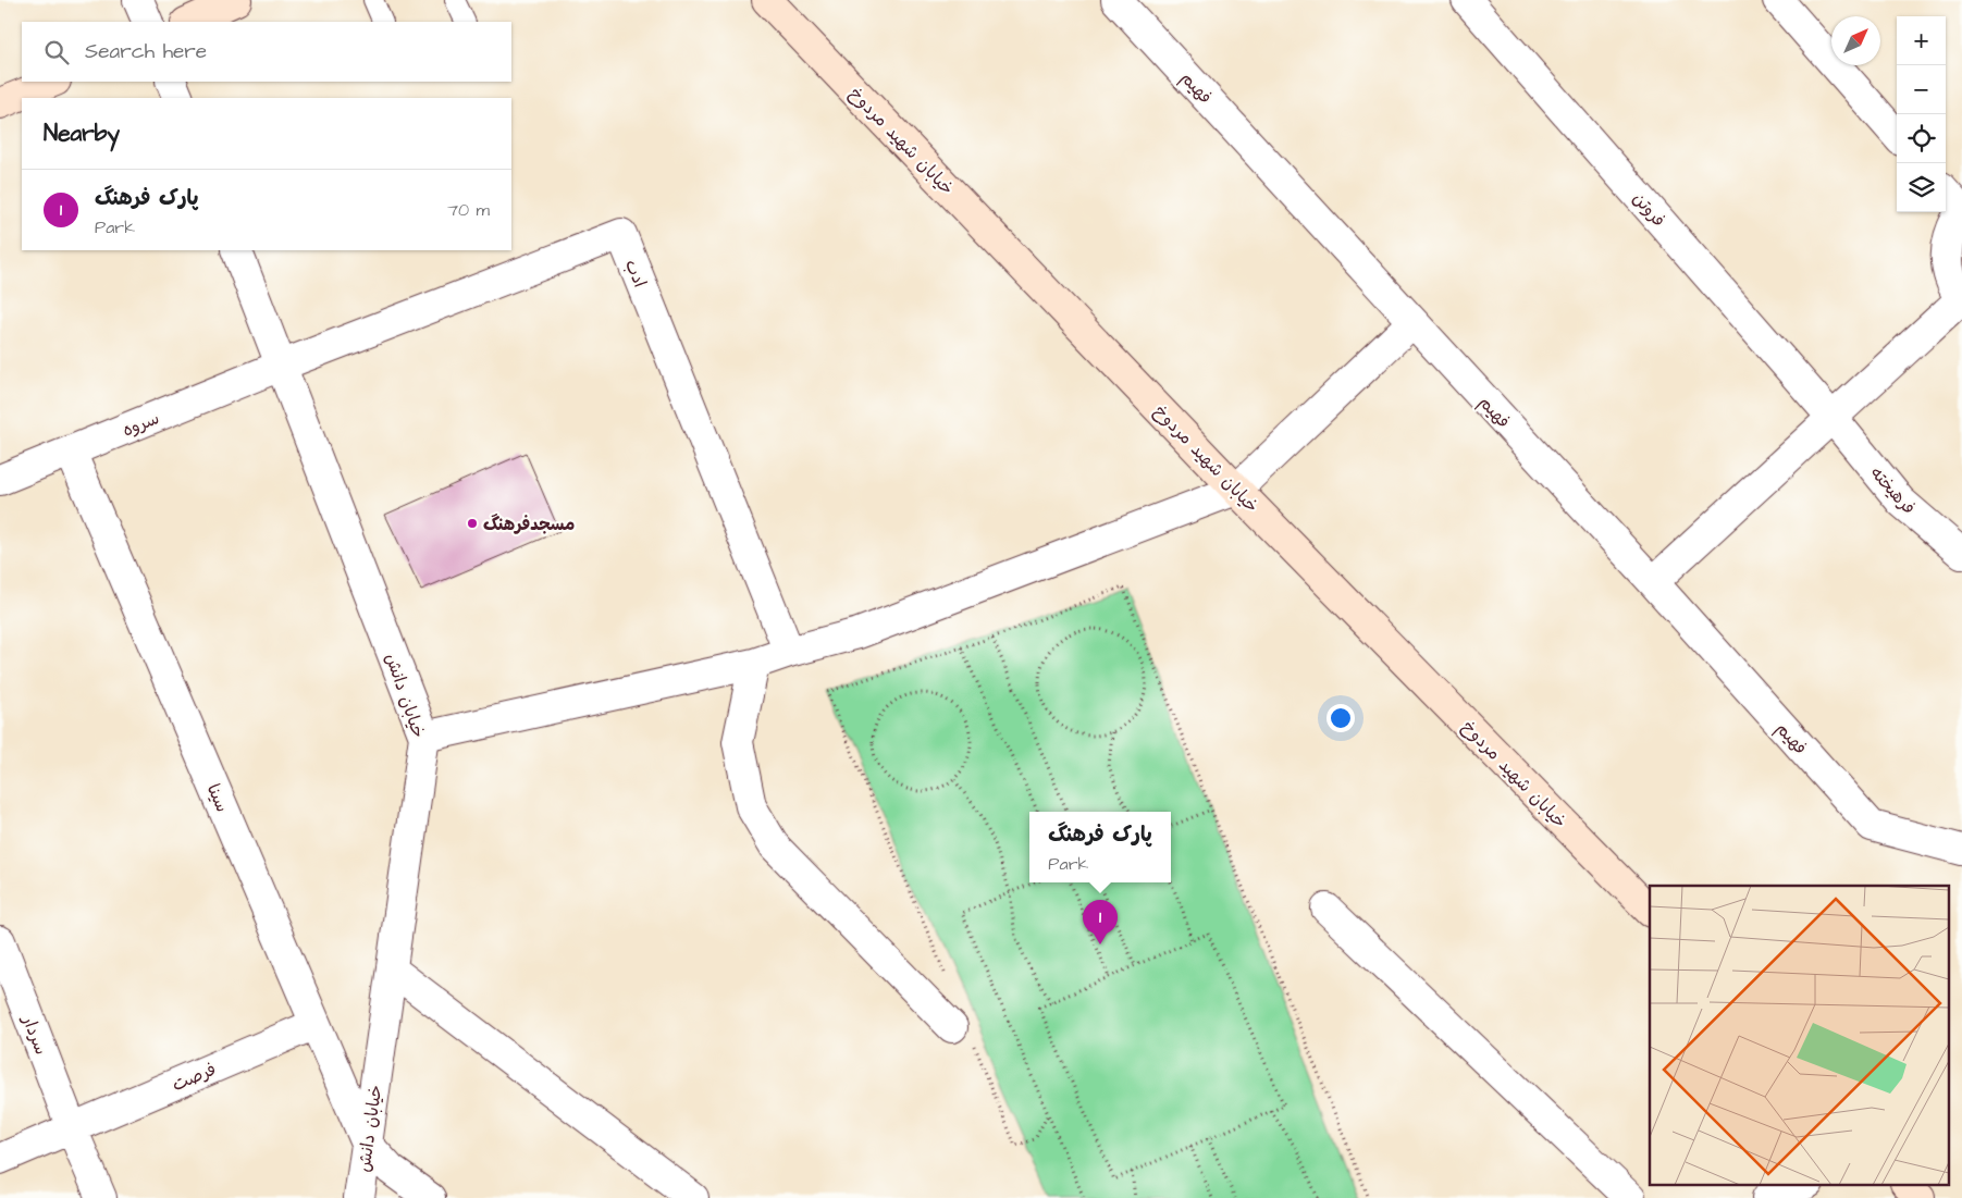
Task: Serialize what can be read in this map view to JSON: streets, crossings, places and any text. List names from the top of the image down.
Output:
{
  "streets": {
    "street": [
      "فهیم",
      "خیابان شهید مردوخ",
      "فروتن",
      "ادب",
      "سروه",
      "فرهیخته",
      "خیابان دانش",
      "سینا",
      "سردار",
      "فرصت"
    ]
  },
  "crossings": [
    ["فروتن", "فرهیخته"],
    ["ادب", "سروه"],
    ["ادب", "خیابان دانش"],
    ["سروه", "خیابان دانش"],
    ["سروه", "سینا"],
    ["خیابان دانش", "سینا"],
    ["سینا", "فرصت"],
    ["سردار", "فرصت"]
  ],
  "places": ["مسجدفرهنگ"],
  "north": "top right",
  "page": {
    "map_buttons": ["+", "−"],
    "search": "Search here",
    "heading": "Nearby",
    "list": [
      {
        "mark": "1",
        "name": "پارک فرهنگ",
        "note": "Park",
        "value": "70 m"
      }
    ],
    "popup": ["پارک فرهنگ", "Park"],
    "pins": "1"
  }
}
